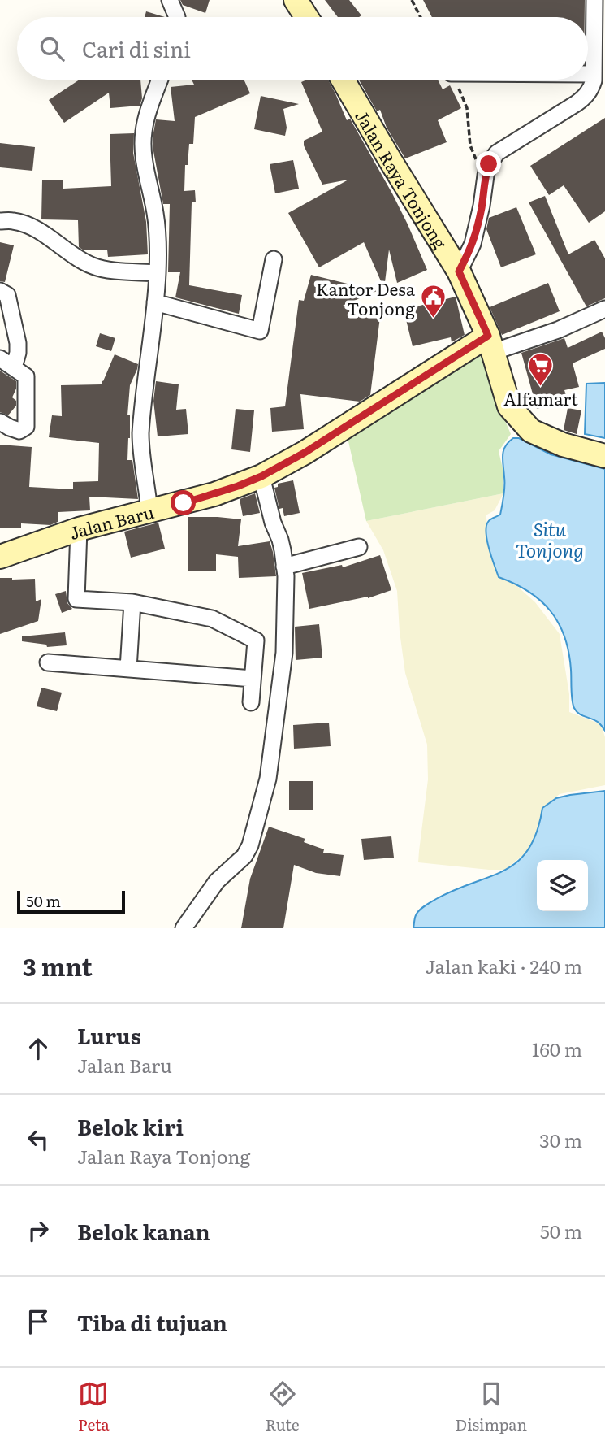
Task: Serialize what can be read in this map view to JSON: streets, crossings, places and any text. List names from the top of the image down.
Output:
{
  "streets": {
    "main road": ["Jalan Raya Tonjong", "Jalan Baru"]
  },
  "crossings": [
    ["Jalan Raya Tonjong", "Jalan Baru"]
  ],
  "water": ["Situ Tonjong"],
  "places": {
    "public building": ["Kantor Desa Tonjong"],
    "supermarket": ["Alfamart"]
  },
  "scale_bar": "50 m",
  "page": {
    "search": "Cari di sini",
    "scale": "50 m",
    "heading": ["3 mnt", "Jalan kaki · 240 m"],
    "list": [
      ["Lurus", "Jalan Baru", "160 m"],
      ["Belok kiri", "Jalan Raya Tonjong", "30 m"],
      ["Belok kanan", "50 m"],
      "Tiba di tujuan"
    ],
    "nav": ["Peta", "Rute", "Disimpan"]
  }
}
